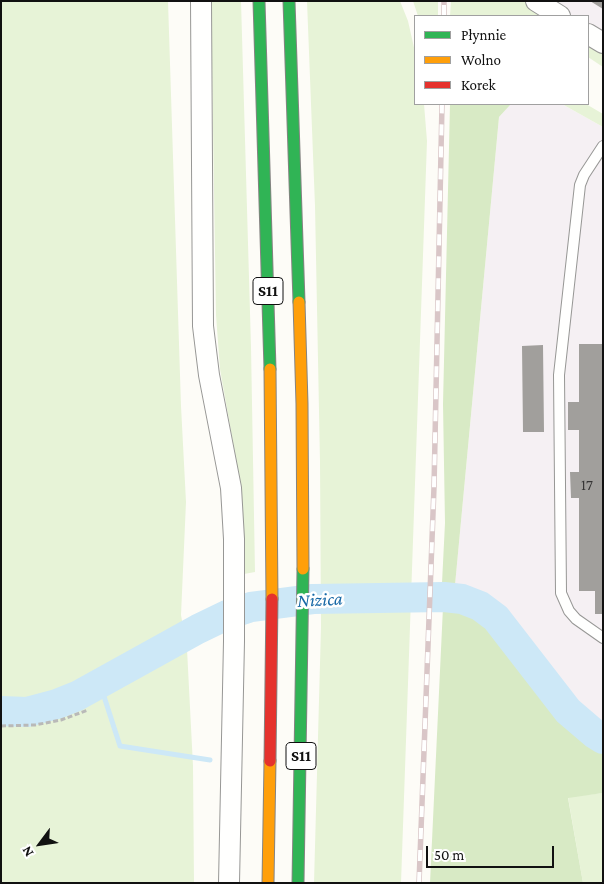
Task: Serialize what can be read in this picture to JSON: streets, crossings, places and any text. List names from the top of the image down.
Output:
{
  "streets": {
    "highway": ["S11"]
  },
  "water": ["Nizica"],
  "house_numbers": ["17"],
  "legend": ["Płynnie", "Wolno", "Korek"],
  "scale_bar": "50 m",
  "north": "bottom left"
}
